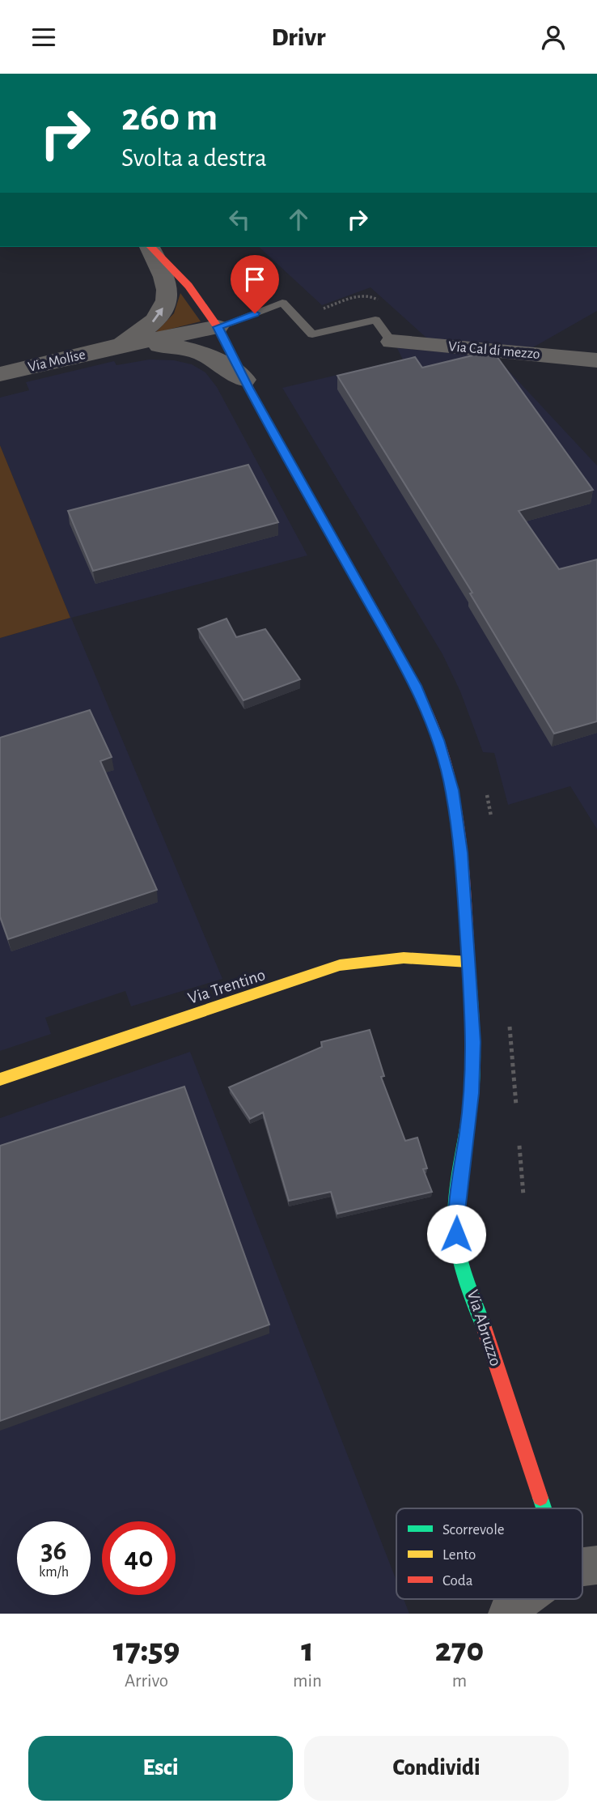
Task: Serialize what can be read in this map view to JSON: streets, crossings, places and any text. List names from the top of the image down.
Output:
{
  "streets": {
    "street": [
      "Via Cal di mezzo",
      "Via Molise",
      "Via Trentino",
      "Via Abruzzo"
    ]
  },
  "crossings": [
    ["Via Molise", "Via Abruzzo"],
    ["Via Trentino", "Via Abruzzo"]
  ],
  "legend": ["Scorrevole", "Lento", "Coda"],
  "page": {
    "header": "Drivr",
    "turn": ["260 m", "Svolta a destra"],
    "speed": "36 km/h",
    "limit": "40",
    "eta": [
      "17:59",
      "Arrivo",
      "1",
      "min",
      "270",
      "m"
    ],
    "buttons": ["Esci", "Condividi"]
  }
}
